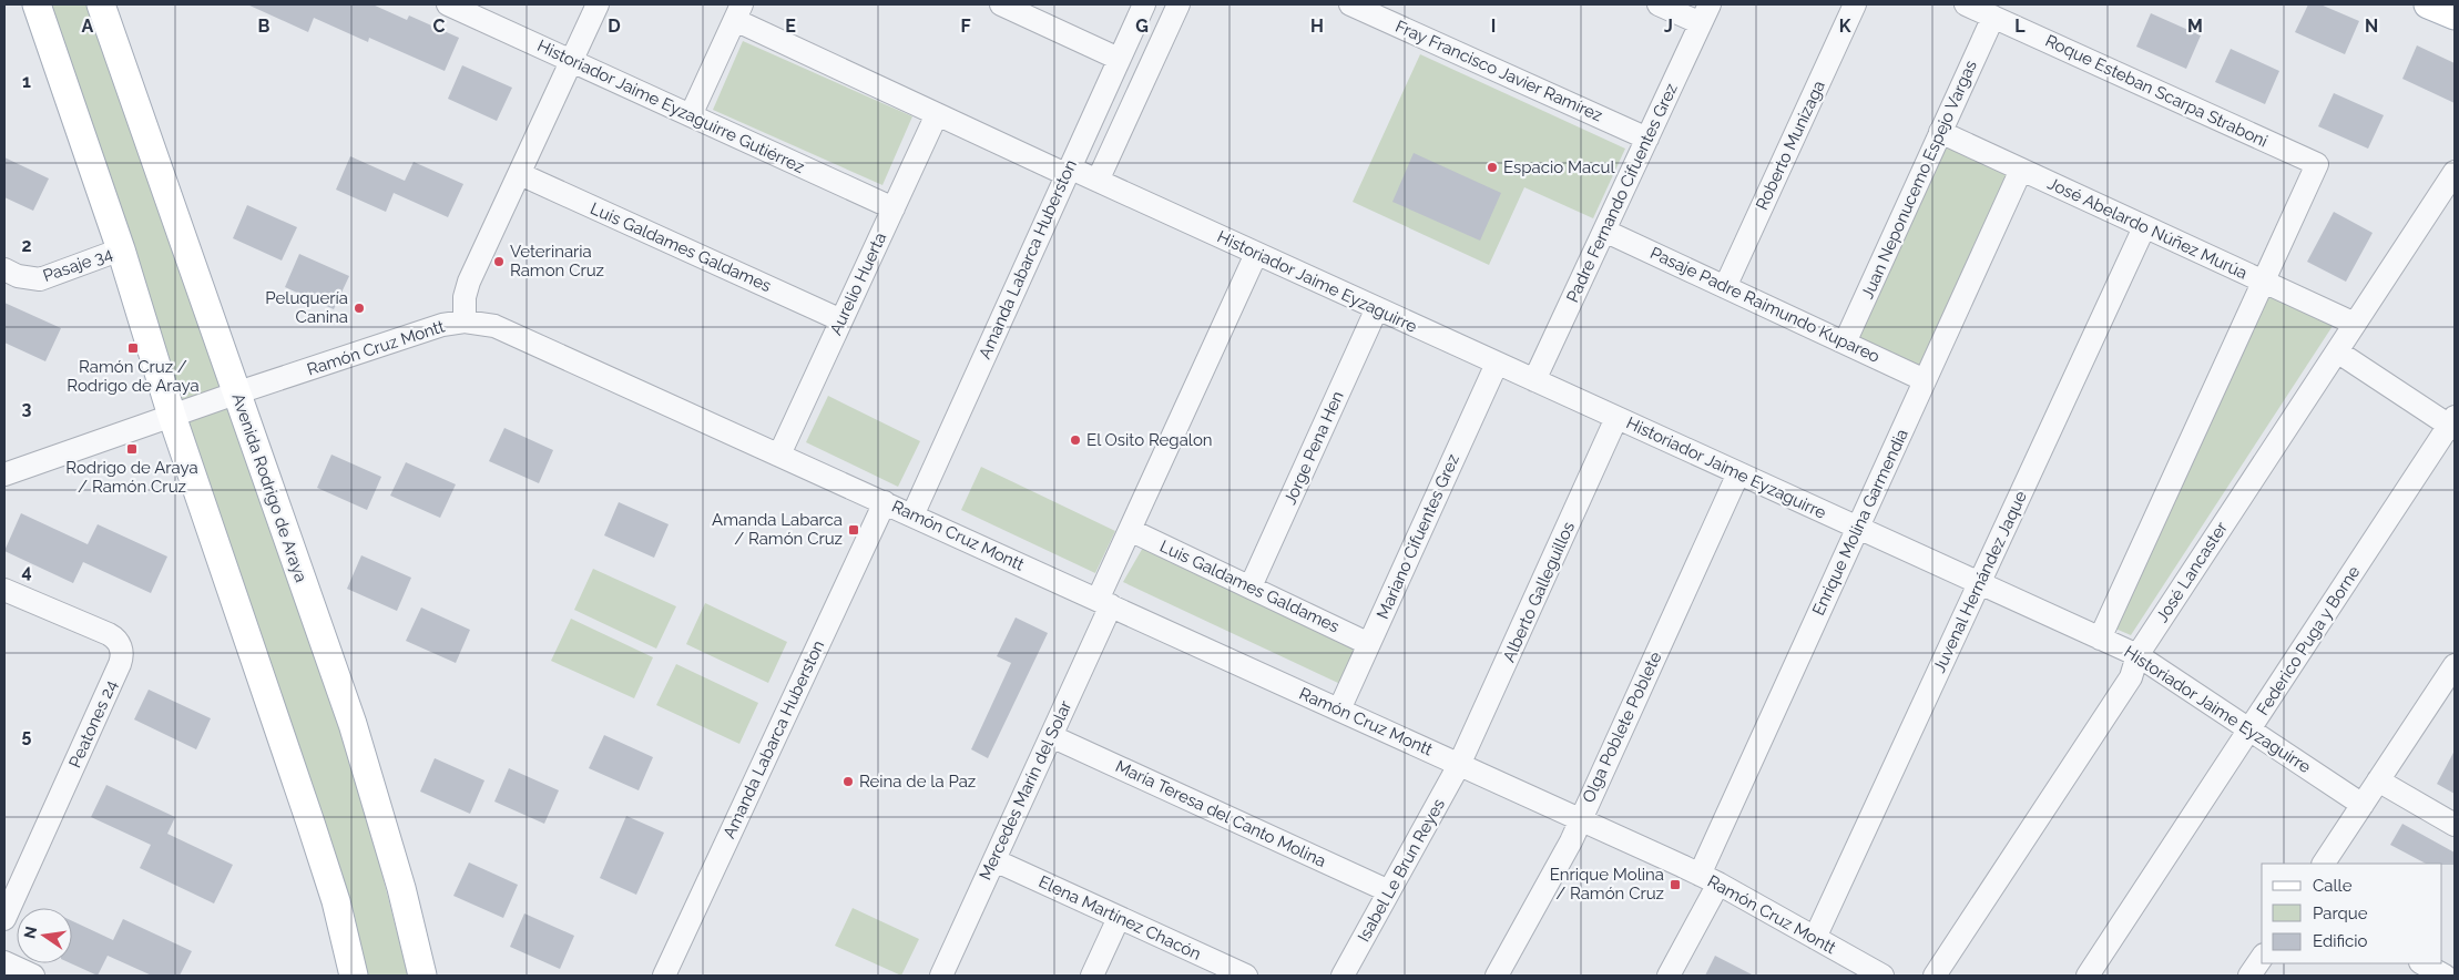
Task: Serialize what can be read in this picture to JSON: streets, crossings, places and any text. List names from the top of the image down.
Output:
{
  "streets": {
    "main road": ["Avenida Rodrigo de Araya"],
    "street": [
      "Fray Francisco Javier Ramírez",
      "Roque Esteban Scarpa Straboni",
      "Historiador Jaime Eyzaguirre Gutiérrez",
      "Roberto Munizaga",
      "Juan Neponucemo Espejo Vargas",
      "Padre Fernando Cifuentes Grez",
      "José Abelardo Núñez Murúa",
      "Luis Galdames Galdames",
      "Amanda Labarca Huberston",
      "Pasaje 34",
      "Historiador Jaime Eyzaguirre",
      "Aurelio Huerta",
      "Pasaje Padre Raimundo Kupareo",
      "Ramón Cruz Montt",
      "Jorge Pena Hen",
      "Enrique Molina Garmendia",
      "Mariano Cifuentes Grez",
      "José Lancaster",
      "Juvenal Hernández Jaque",
      "Alberto Galleguillos",
      "Federico Puga y Borne",
      "Peatones 24",
      "Olga Poblete Poblete",
      "Mercedes Marín del Solar",
      "María Teresa del Canto Molina",
      "Isabel Le Brun Reyes",
      "Elena Martínez Chacón"
    ]
  },
  "crossings": [
    ["Fray Francisco Javier Ramírez", "Padre Fernando Cifuentes Grez"],
    ["Roque Esteban Scarpa Straboni", "Juan Neponucemo Espejo Vargas"],
    ["Roque Esteban Scarpa Straboni", "José Abelardo Núñez Murúa"],
    ["Historiador Jaime Eyzaguirre Gutiérrez", "Aurelio Huerta"],
    ["Roberto Munizaga", "Pasaje Padre Raimundo Kupareo"],
    ["Juan Neponucemo Espejo Vargas", "José Abelardo Núñez Murúa"],
    ["Juan Neponucemo Espejo Vargas", "Pasaje Padre Raimundo Kupareo"],
    ["Padre Fernando Cifuentes Grez", "Historiador Jaime Eyzaguirre"],
    ["Padre Fernando Cifuentes Grez", "Pasaje Padre Raimundo Kupareo"],
    ["José Abelardo Núñez Murúa", "Enrique Molina Garmendia"],
    ["José Abelardo Núñez Murúa", "José Lancaster"],
    ["José Abelardo Núñez Murúa", "Juvenal Hernández Jaque"],
    ["Luis Galdames Galdames", "Aurelio Huerta"],
    ["Luis Galdames Galdames", "Jorge Pena Hen"],
    ["Luis Galdames Galdames", "Mariano Cifuentes Grez"],
    ["Luis Galdames Galdames", "Mercedes Marín del Solar"],
    ["Amanda Labarca Huberston", "Historiador Jaime Eyzaguirre"],
    ["Amanda Labarca Huberston", "Ramón Cruz Montt"],
    ["Historiador Jaime Eyzaguirre", "Aurelio Huerta"],
    ["Historiador Jaime Eyzaguirre", "Jorge Pena Hen"],
    ["Historiador Jaime Eyzaguirre", "Enrique Molina Garmendia"],
    ["Historiador Jaime Eyzaguirre", "Mariano Cifuentes Grez"],
    ["Historiador Jaime Eyzaguirre", "José Lancaster"],
    ["Historiador Jaime Eyzaguirre", "Juvenal Hernández Jaque"],
    ["Historiador Jaime Eyzaguirre", "Alberto Galleguillos"],
    ["Historiador Jaime Eyzaguirre", "Federico Puga y Borne"],
    ["Historiador Jaime Eyzaguirre", "Olga Poblete Poblete"],
    ["Historiador Jaime Eyzaguirre", "Mercedes Marín del Solar"],
    ["Aurelio Huerta", "Ramón Cruz Montt"],
    ["Pasaje Padre Raimundo Kupareo", "Enrique Molina Garmendia"],
    ["Ramón Cruz Montt", "Avenida Rodrigo de Araya"],
    ["Ramón Cruz Montt", "Enrique Molina Garmendia"],
    ["Ramón Cruz Montt", "Mariano Cifuentes Grez"],
    ["Ramón Cruz Montt", "Juvenal Hernández Jaque"],
    ["Ramón Cruz Montt", "Alberto Galleguillos"],
    ["Ramón Cruz Montt", "Olga Poblete Poblete"],
    ["Ramón Cruz Montt", "Mercedes Marín del Solar"],
    ["Ramón Cruz Montt", "Isabel Le Brun Reyes"],
    ["Alberto Galleguillos", "Isabel Le Brun Reyes"],
    ["Mercedes Marín del Solar", "María Teresa del Canto Molina"],
    ["Mercedes Marín del Solar", "Elena Martínez Chacón"],
    ["María Teresa del Canto Molina", "Isabel Le Brun Reyes"]
  ],
  "places": {
    "other": [
      "Espacio Macul",
      "Veterinaria Ramon Cruz",
      "Peluquería Canina",
      "El Osito Regalon",
      "Reina de la Paz"
    ],
    "transit": [
      "Ramón Cruz / Rodrigo de Araya",
      "Rodrigo de Araya / Ramón Cruz",
      "Amanda Labarca / Ramón Cruz",
      "Enrique Molina / Ramón Cruz"
    ]
  },
  "legend": ["Calle", "Parque", "Edificio"],
  "north": "left",
  "grid": {
    "columns": [
      "A",
      "B",
      "C",
      "D",
      "E",
      "F",
      "G",
      "H",
      "I",
      "J",
      "K",
      "L",
      "M",
      "N"
    ],
    "rows": [
      "1",
      "2",
      "3",
      "4",
      "5"
    ]
  }
}
